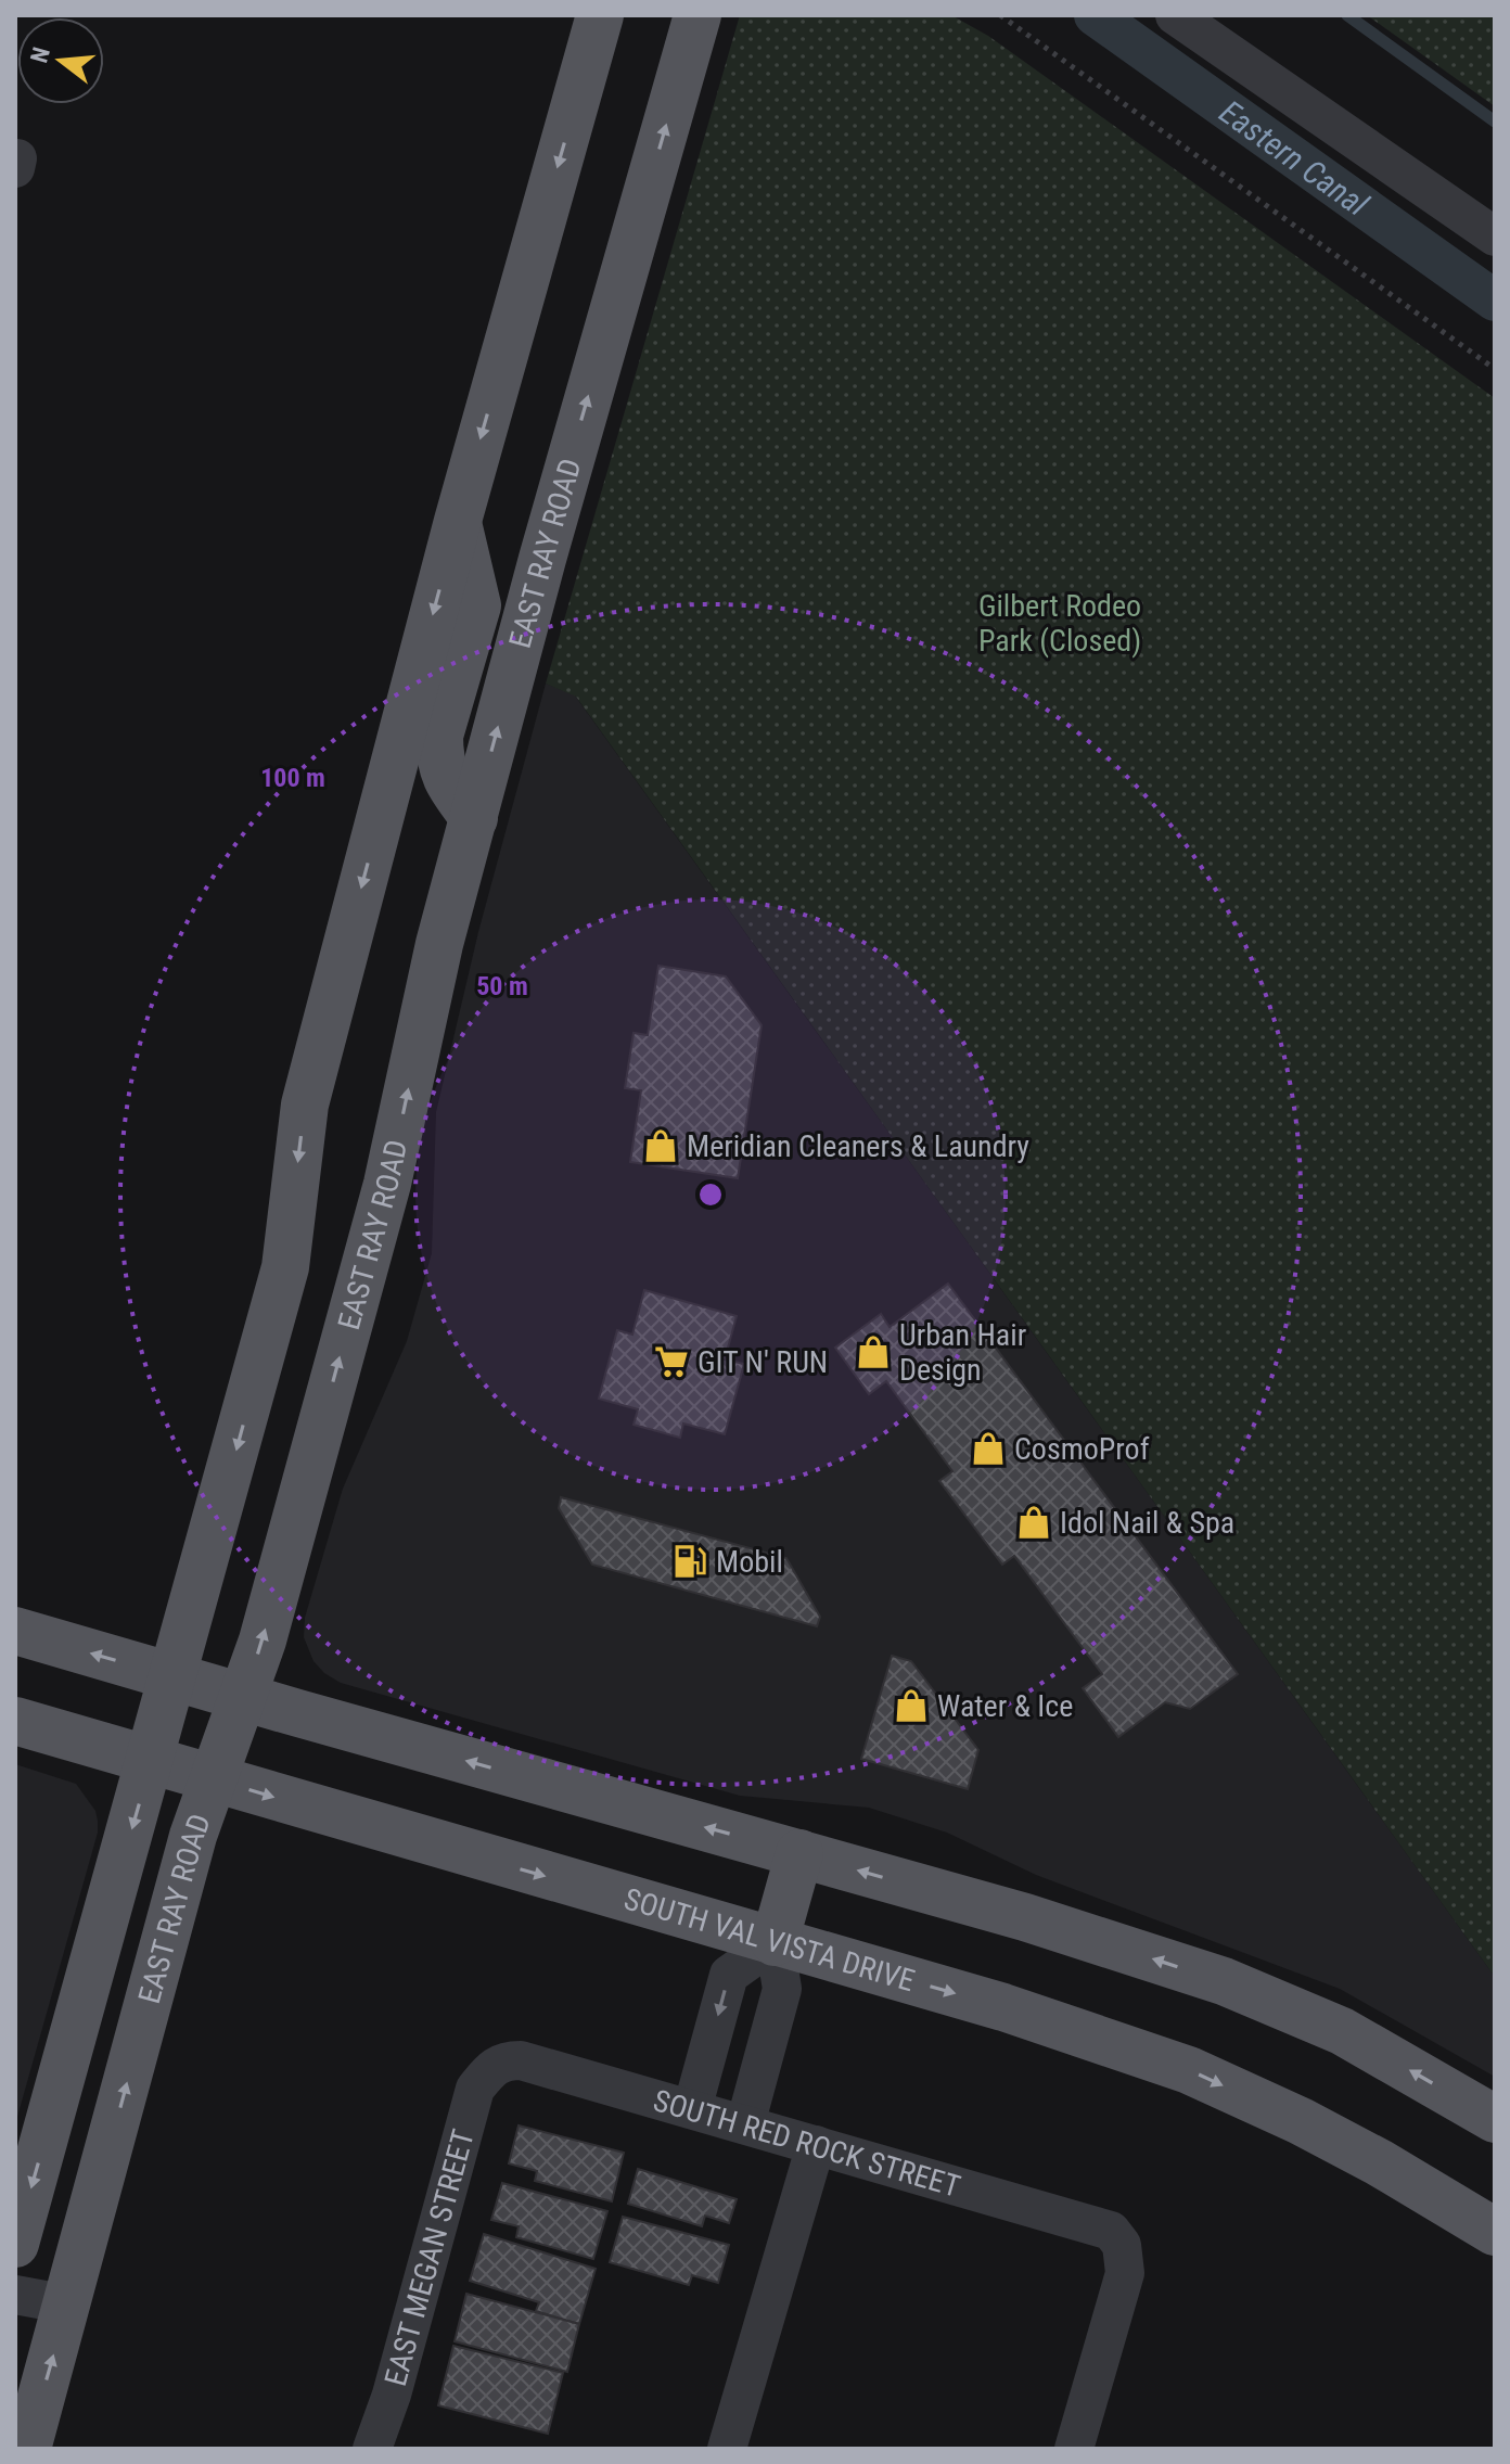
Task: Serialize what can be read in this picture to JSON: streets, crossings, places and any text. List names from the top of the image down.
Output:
{
  "streets": {
    "main road": ["EAST RAY ROAD", "SOUTH VAL VISTA DRIVE"],
    "street": ["SOUTH RED ROCK STREET", "EAST MEGAN STREET"]
  },
  "crossings": [
    ["EAST RAY ROAD", "SOUTH VAL VISTA DRIVE"],
    ["SOUTH RED ROCK STREET", "EAST MEGAN STREET"]
  ],
  "water": ["Eastern Canal"],
  "parks": ["Gilbert Rodeo Park (Closed)"],
  "places": {
    "shop": [
      "Meridian Cleaners & Laundry",
      "Urban Hair Design",
      "CosmoProf",
      "Idol Nail & Spa",
      "Water & Ice"
    ],
    "supermarket": ["GIT N' RUN"],
    "fuel station": ["Mobil"]
  },
  "north": "left",
  "rings": ["100 m", "50 m"]
}
